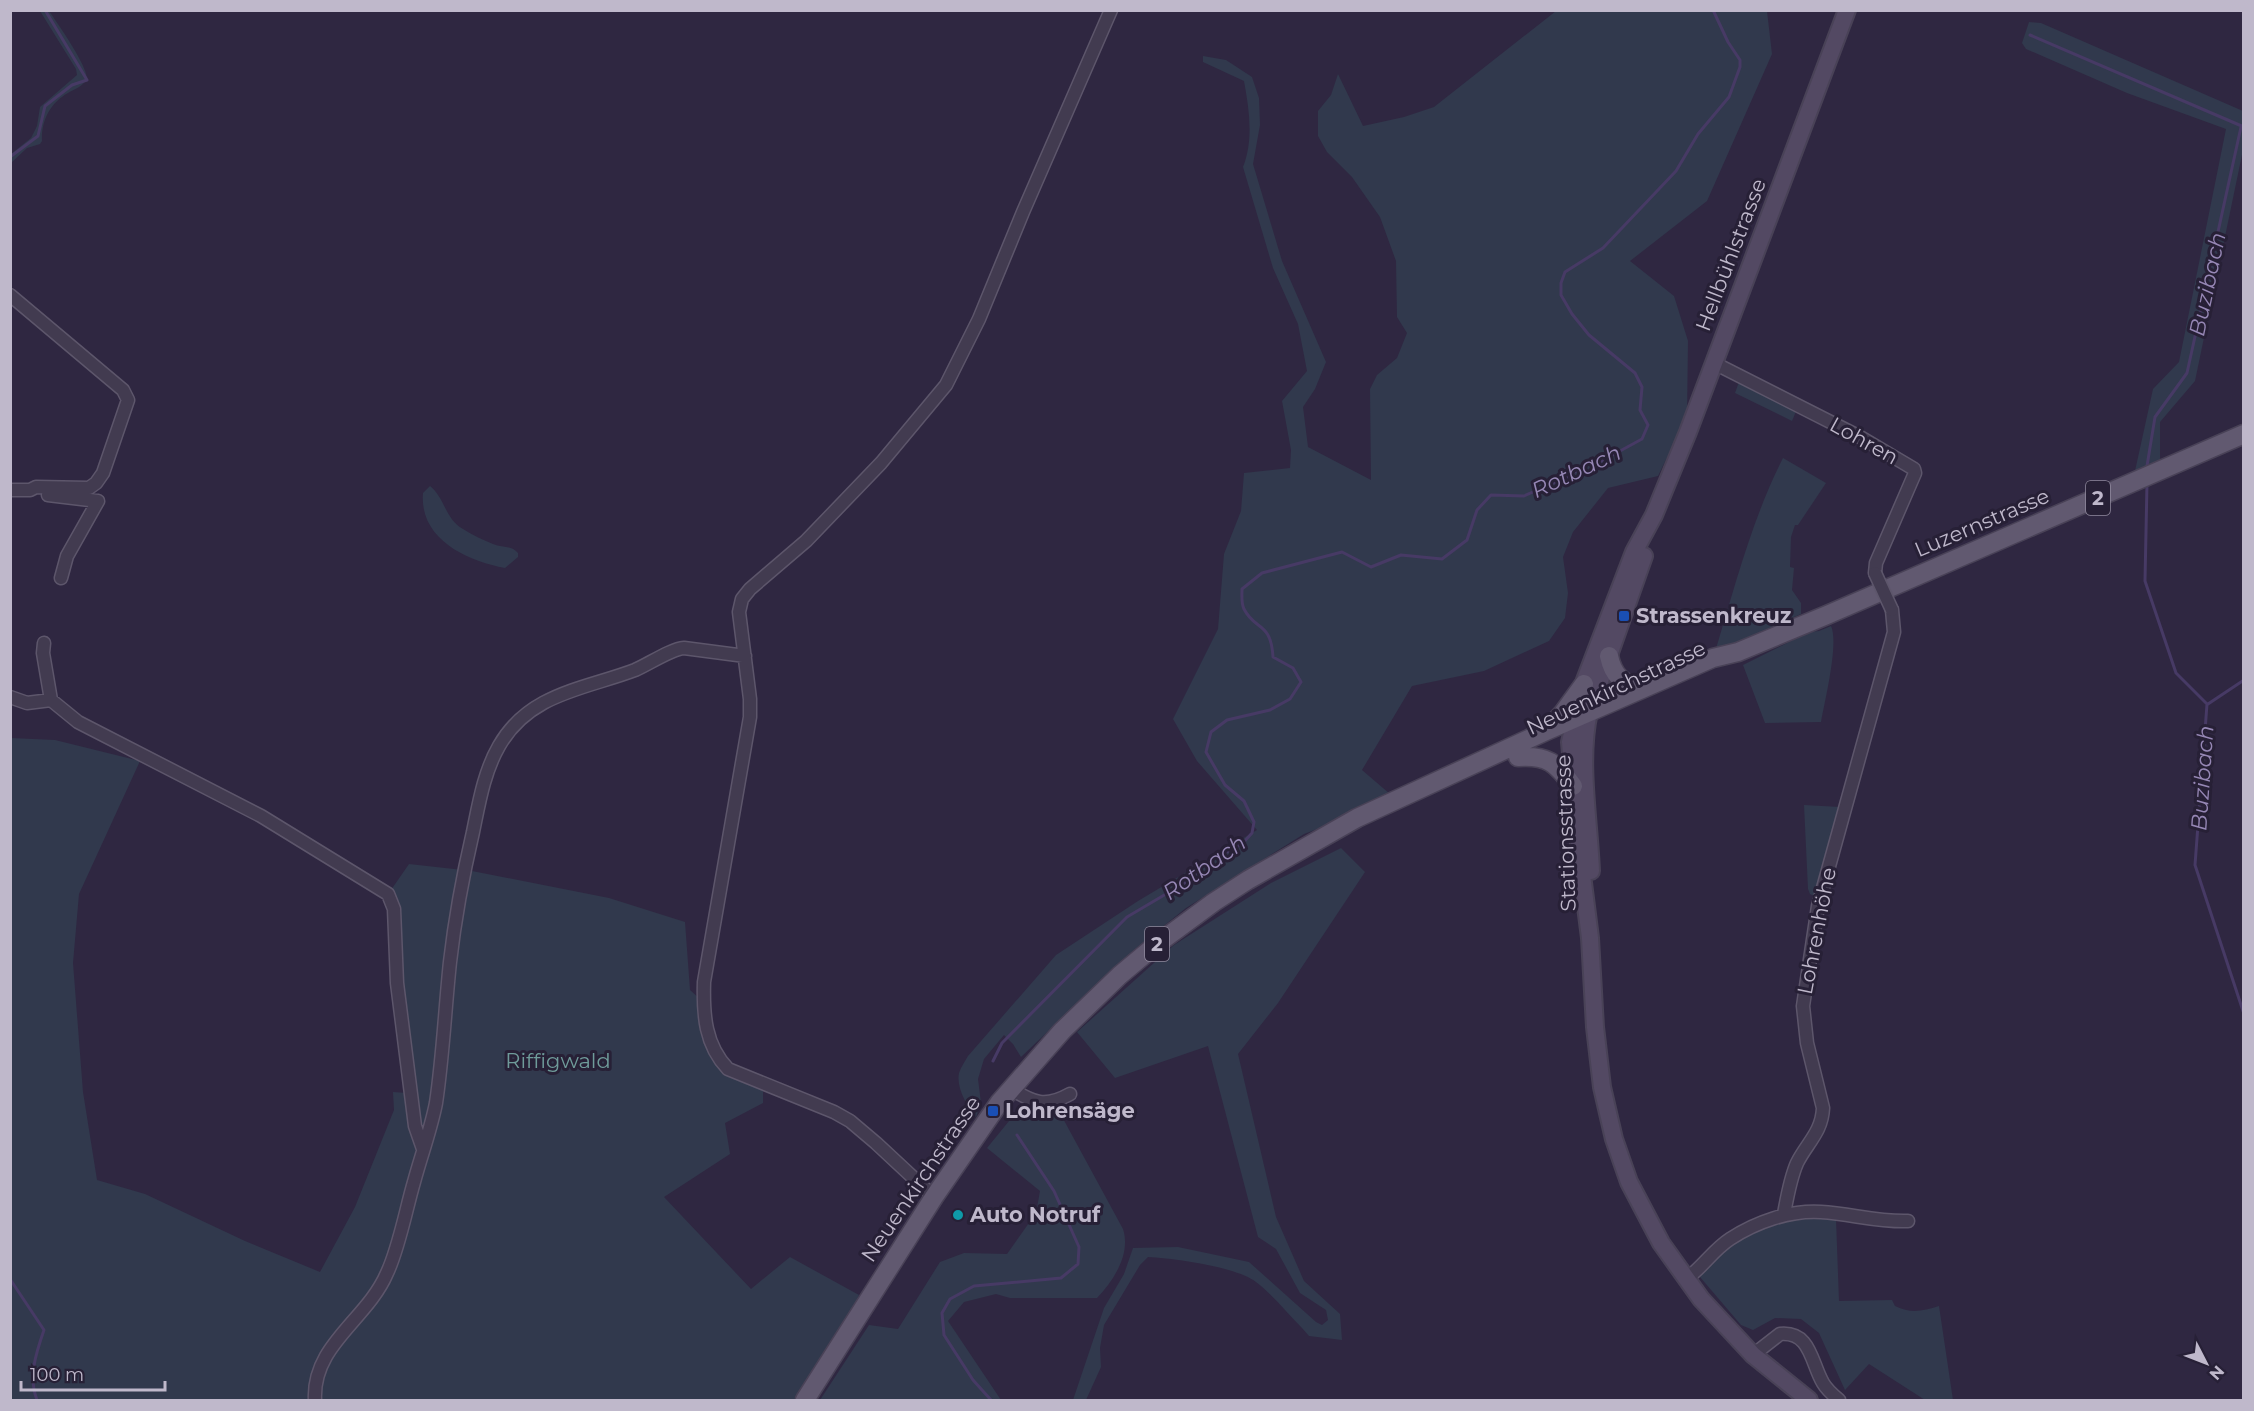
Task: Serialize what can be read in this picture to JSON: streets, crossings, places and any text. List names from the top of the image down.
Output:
{
  "streets": {
    "main road": [
      "Hellbühlstrasse",
      "2",
      "Luzernstrasse",
      "Neuenkirchstrasse",
      "Stationsstrasse"
    ],
    "street": ["Lohren", "Lohrenhöhe"]
  },
  "crossings": [
    ["Hellbühlstrasse", "Lohren"],
    ["Hellbühlstrasse", "Neuenkirchstrasse"],
    ["Hellbühlstrasse", "Stationsstrasse"],
    ["Lohren", "Lohrenhöhe"],
    ["Luzernstrasse", "Neuenkirchstrasse"],
    ["Neuenkirchstrasse", "Stationsstrasse"]
  ],
  "water": ["Buzibach", "Rotbach"],
  "parks": ["Riffigwald"],
  "places": {
    "transit": ["Strassenkreuz", "Lohrensäge"],
    "other": ["Auto Notruf"]
  },
  "scale_bar": "100 m",
  "north": "bottom right"
}
